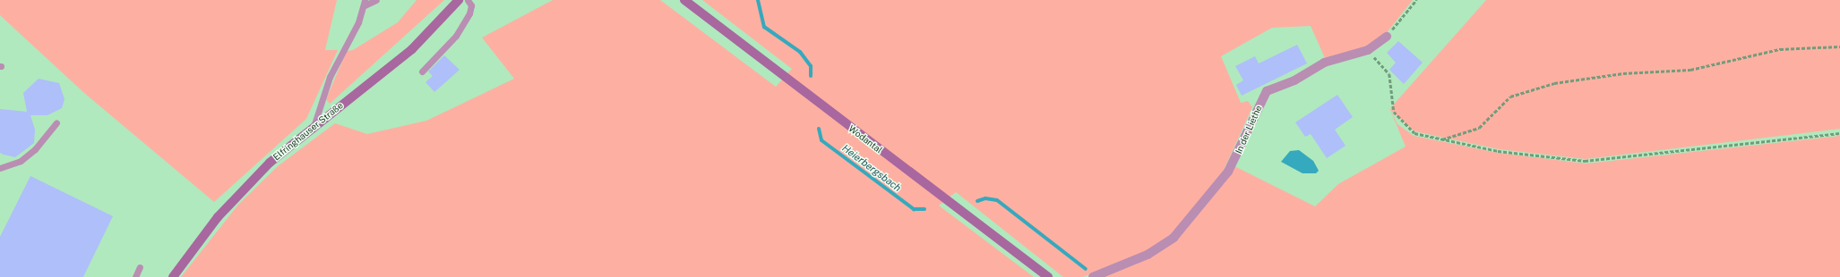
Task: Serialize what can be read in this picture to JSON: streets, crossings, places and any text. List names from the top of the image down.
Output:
{
  "streets": {
    "main road": ["Elfringhauser Straße", "Wodantal"],
    "street": ["In der Liethe"]
  },
  "water": ["Heierbergsbach"]
}
